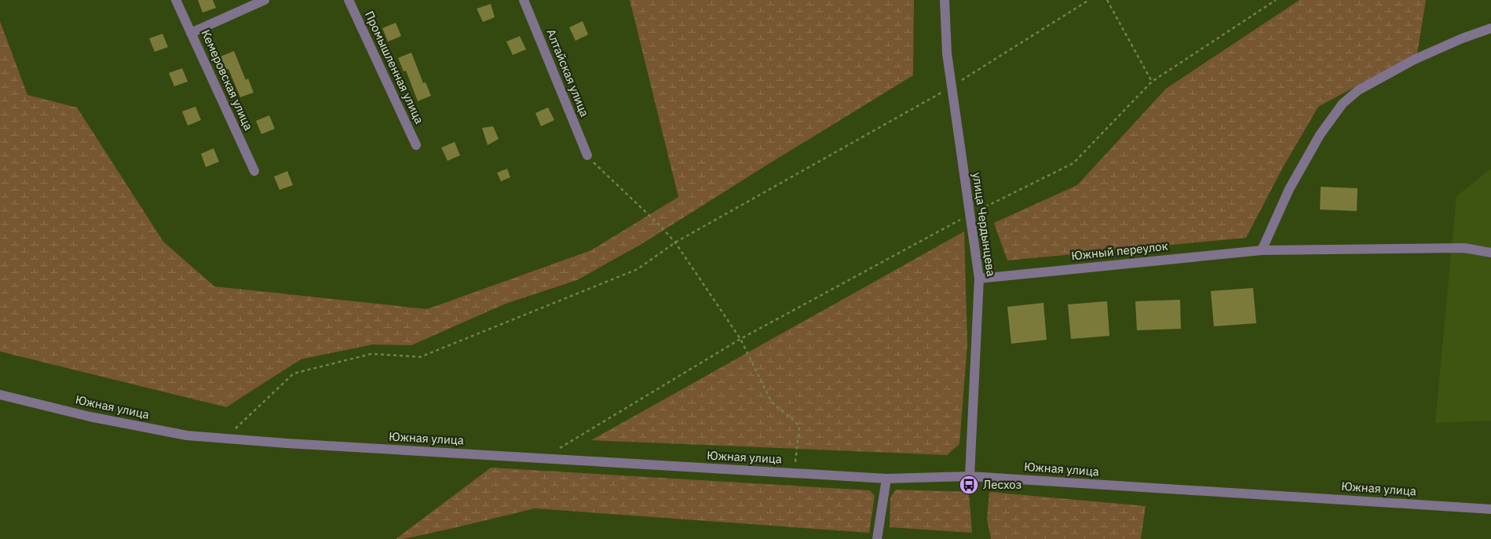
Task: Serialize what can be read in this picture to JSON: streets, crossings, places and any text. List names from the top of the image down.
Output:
{
  "streets": {
    "street": [
      "Промышленная улица",
      "Алтайская улица",
      "Кемеровская улица",
      "улица Чердынцева",
      "Южный переулок",
      "Южная улица"
    ]
  },
  "crossings": [
    ["улица Чердынцева", "Южный переулок"],
    ["улица Чердынцева", "Южная улица"]
  ],
  "places": {
    "bus stop": ["Лесхоз"]
  }
}
